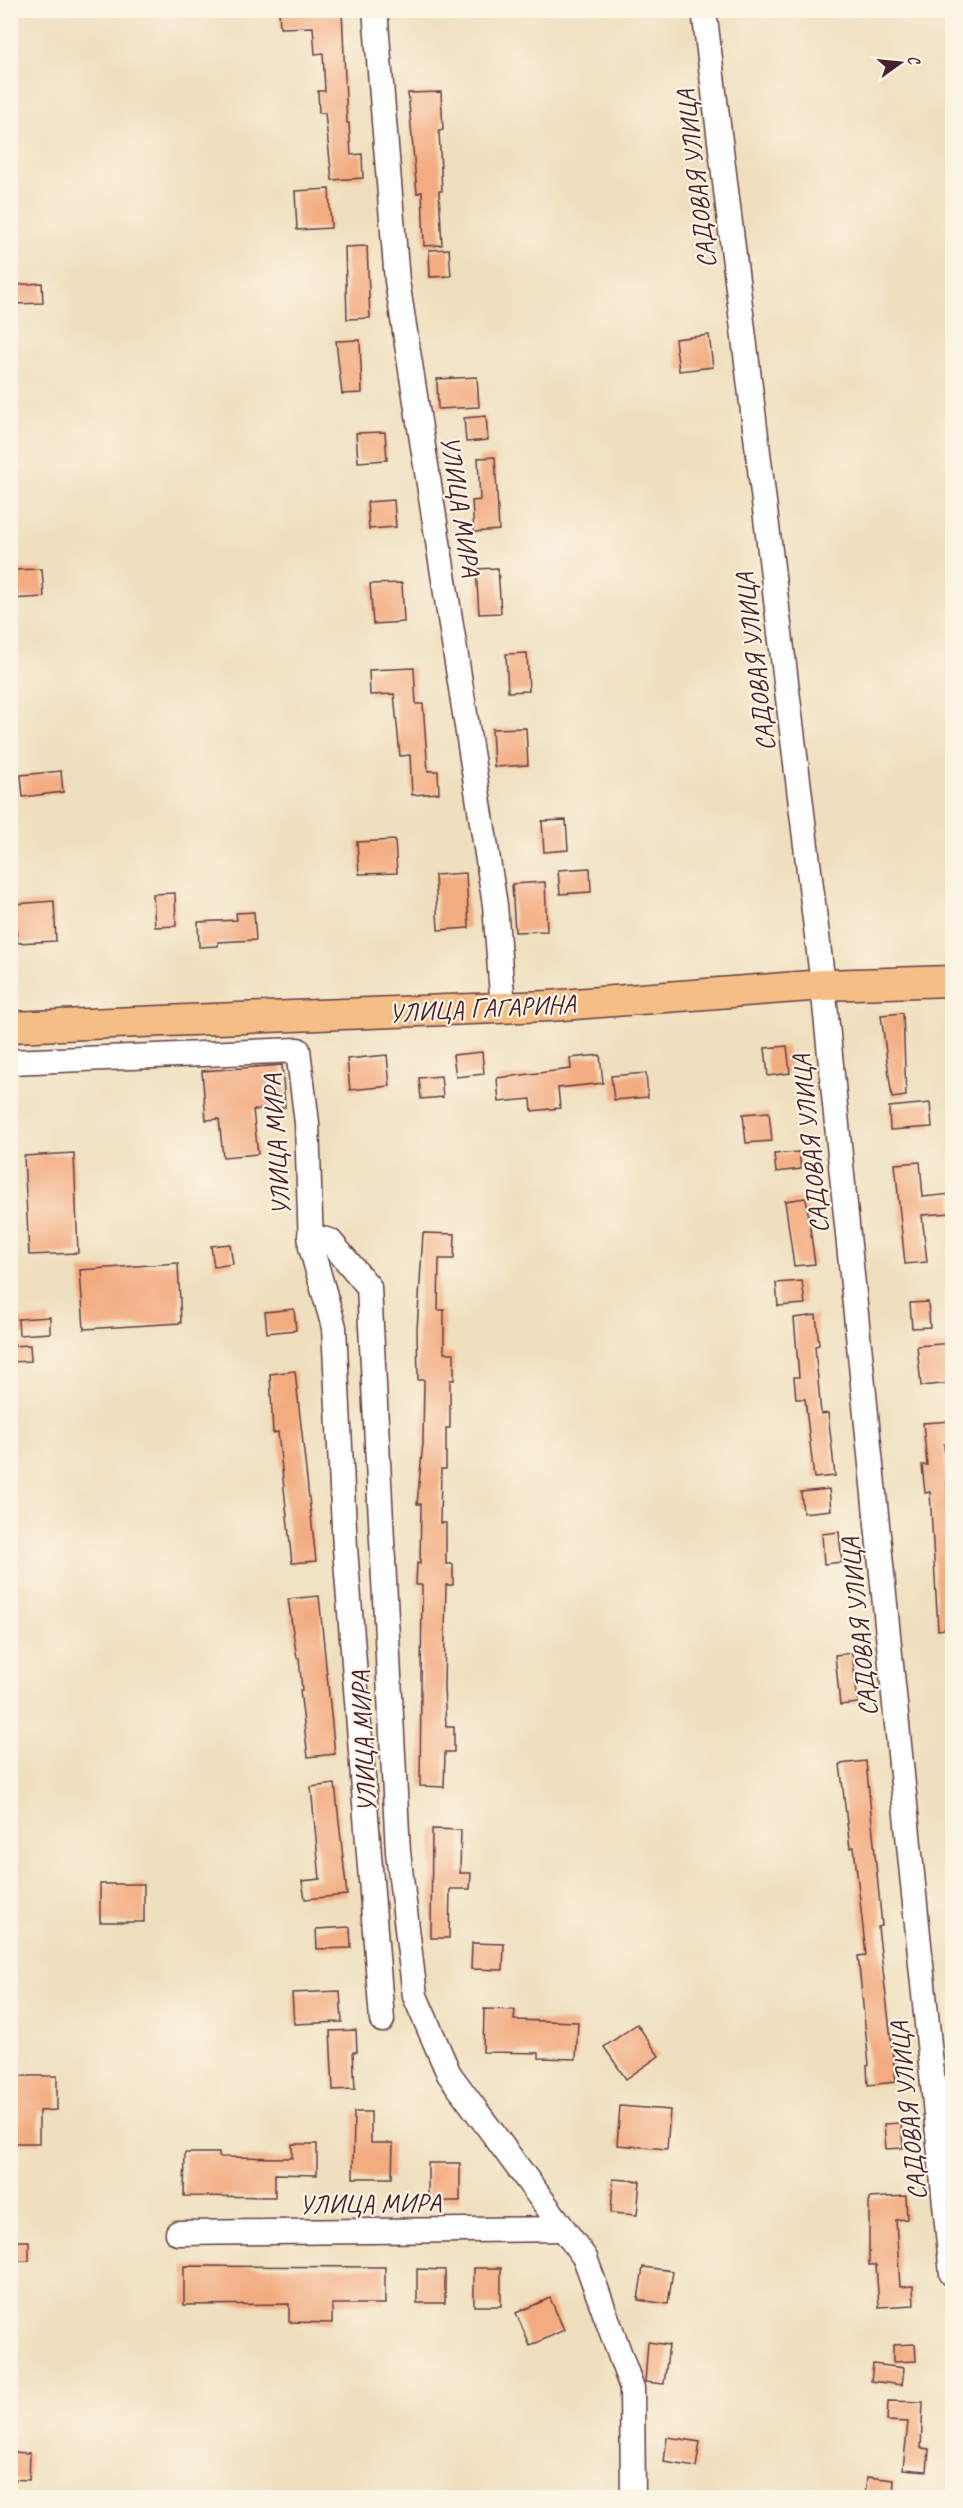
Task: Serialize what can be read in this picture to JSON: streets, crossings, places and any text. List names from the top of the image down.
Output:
{
  "streets": {
    "main road": ["УЛИЦА ГАГАРИНА"],
    "street": ["САДОВАЯ УЛИЦА", "УЛИЦА МИРА"]
  },
  "crossings": [
    ["САДОВАЯ УЛИЦА", "УЛИЦА ГАГАРИНА"],
    ["УЛИЦА МИРА", "УЛИЦА ГАГАРИНА"]
  ],
  "north": "right"
}
